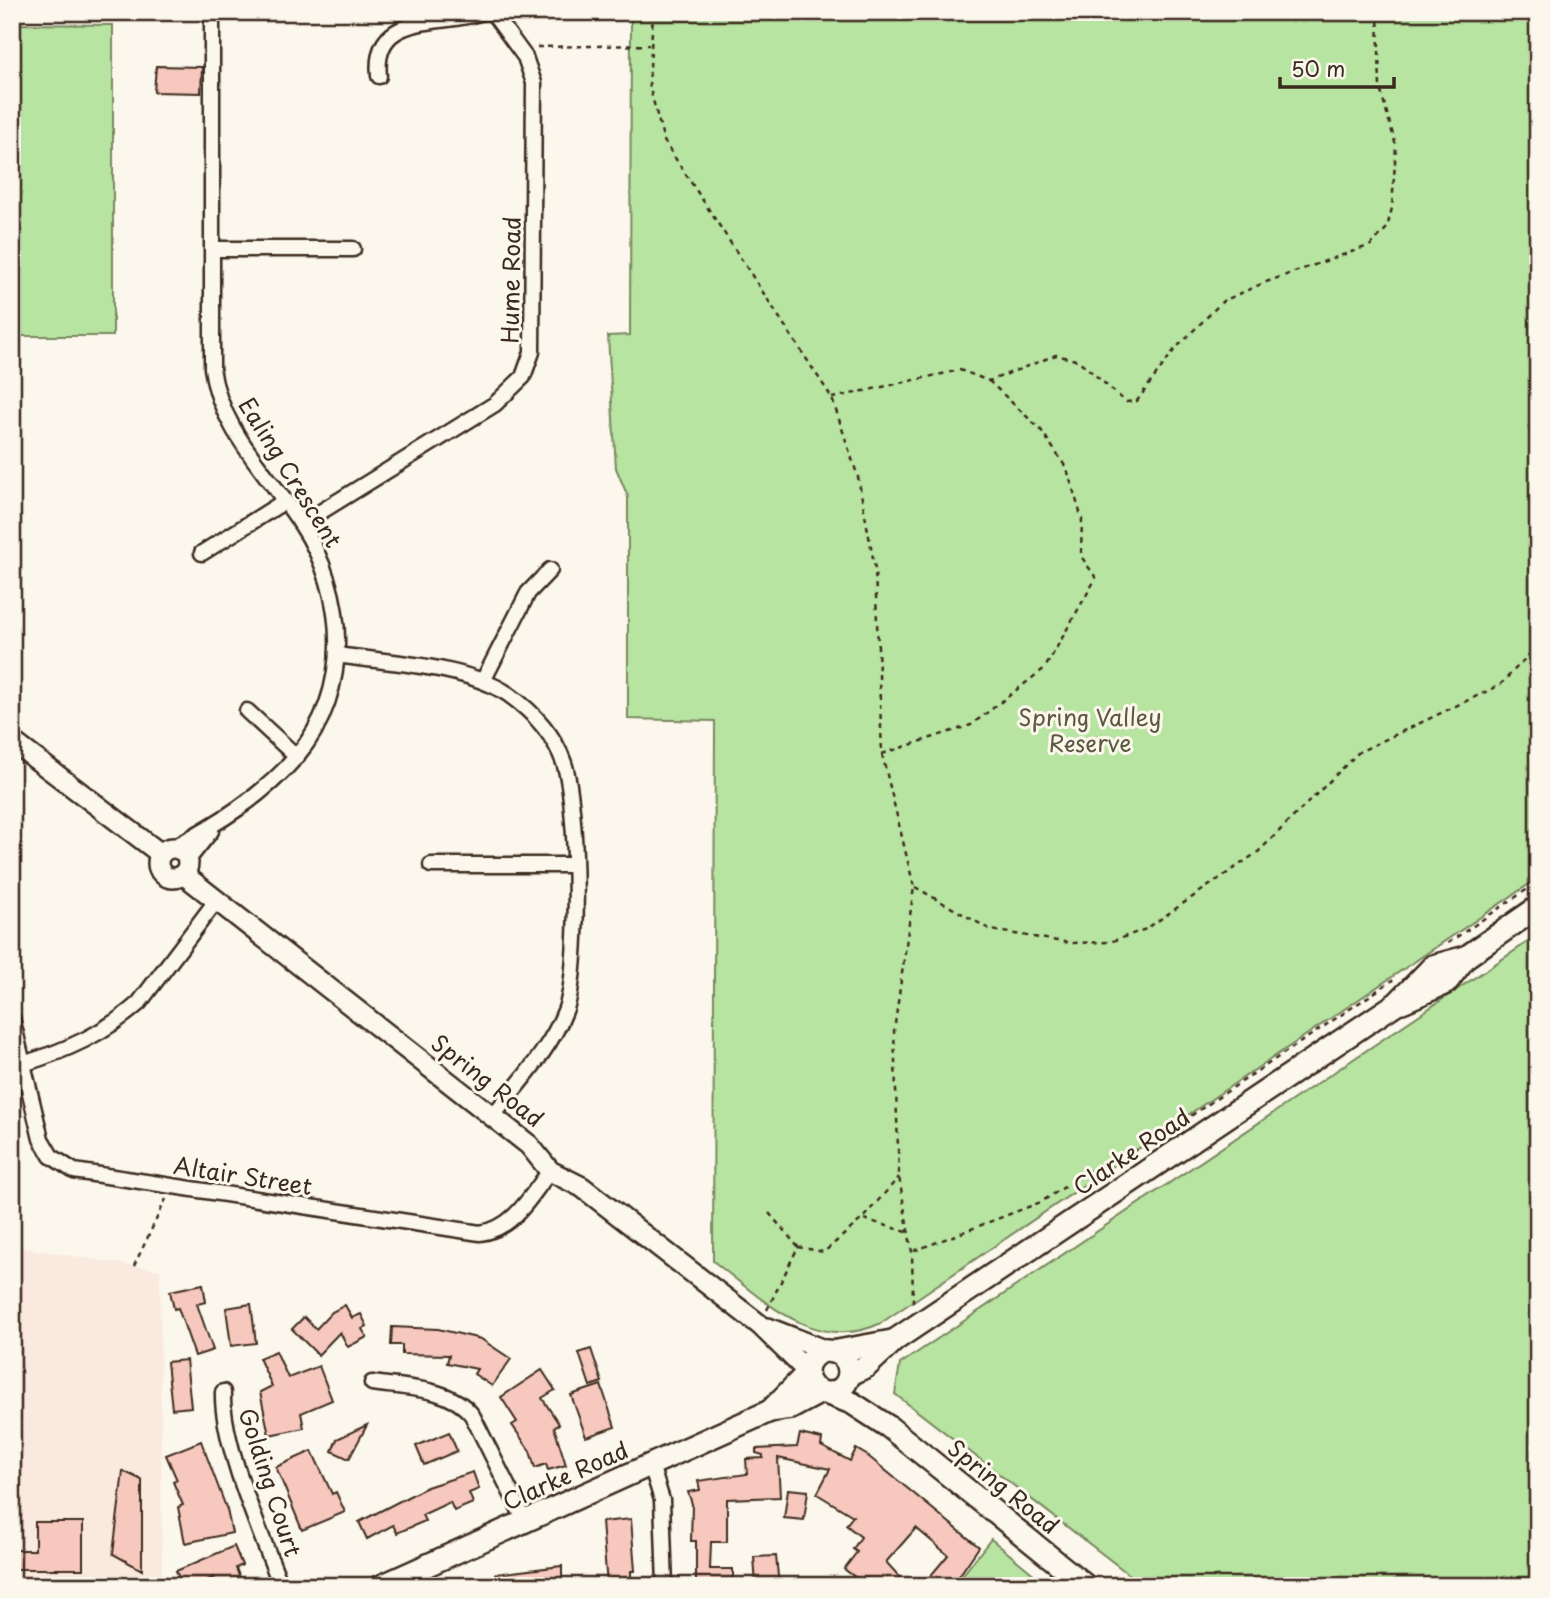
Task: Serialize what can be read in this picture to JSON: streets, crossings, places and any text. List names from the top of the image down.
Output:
{
  "streets": {
    "main road": ["Spring Road", "Clarke Road"],
    "street": [
      "Hume Road",
      "Ealing Crescent",
      "Altair Street",
      "Golding Court"
    ]
  },
  "crossings": [
    ["Hume Road", "Ealing Crescent"],
    ["Ealing Crescent", "Spring Road"],
    ["Spring Road", "Clarke Road"],
    ["Spring Road", "Altair Street"]
  ],
  "parks": ["Spring Valley Reserve"],
  "scale_bar": "50 m"
}
